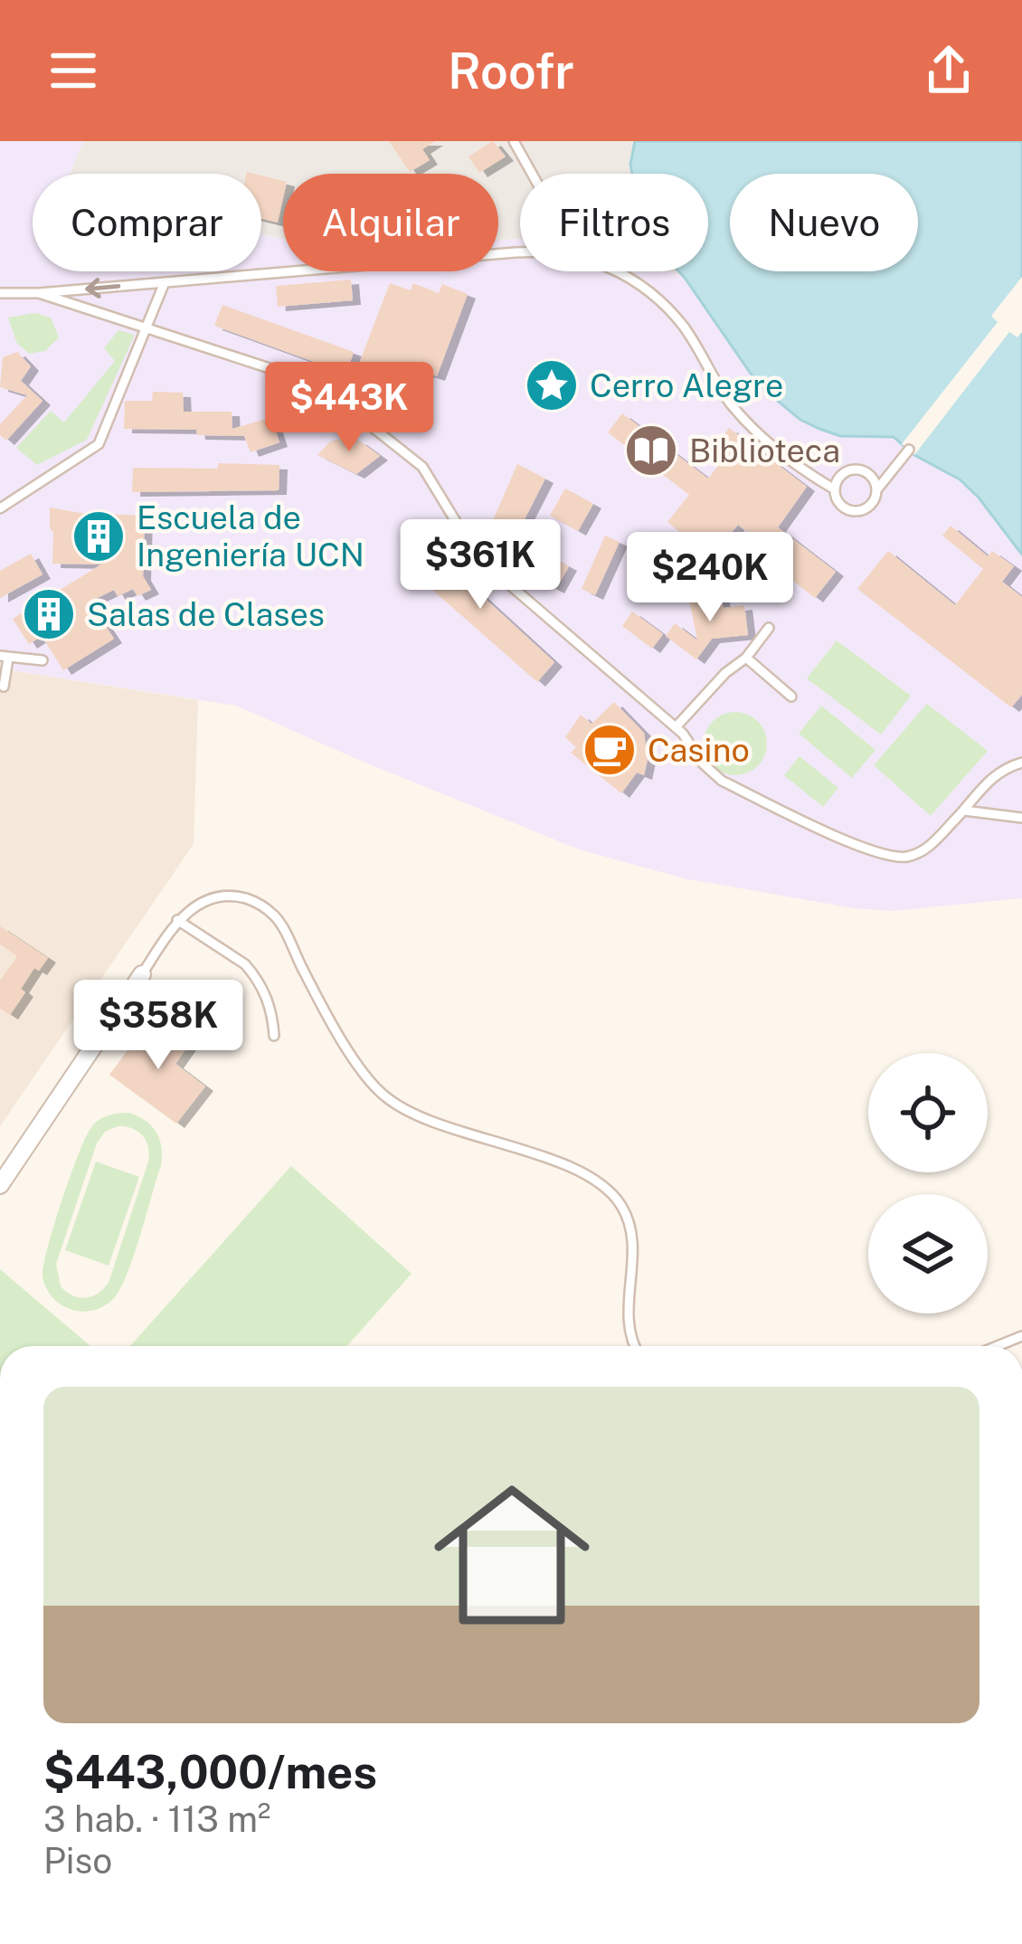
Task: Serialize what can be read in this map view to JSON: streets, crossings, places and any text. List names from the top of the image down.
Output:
{
  "places": {
    "place": ["Cerro Alegre"],
    "library": ["Biblioteca"],
    "building": ["Escuela de Ingeniería UCN", "Salas de Clases"],
    "cafe": ["Casino"]
  },
  "page": {
    "header": "Roofr",
    "chip": [
      "Comprar",
      "Alquilar",
      "Filtros",
      "Nuevo"
    ],
    "price": [
      "$443K",
      "$361K",
      "$240K",
      "$358K"
    ],
    "list": [
      {
        "name": "$443,000/mes",
        "note": "3 hab. · 113 m² · Piso"
      }
    ]
  }
}
